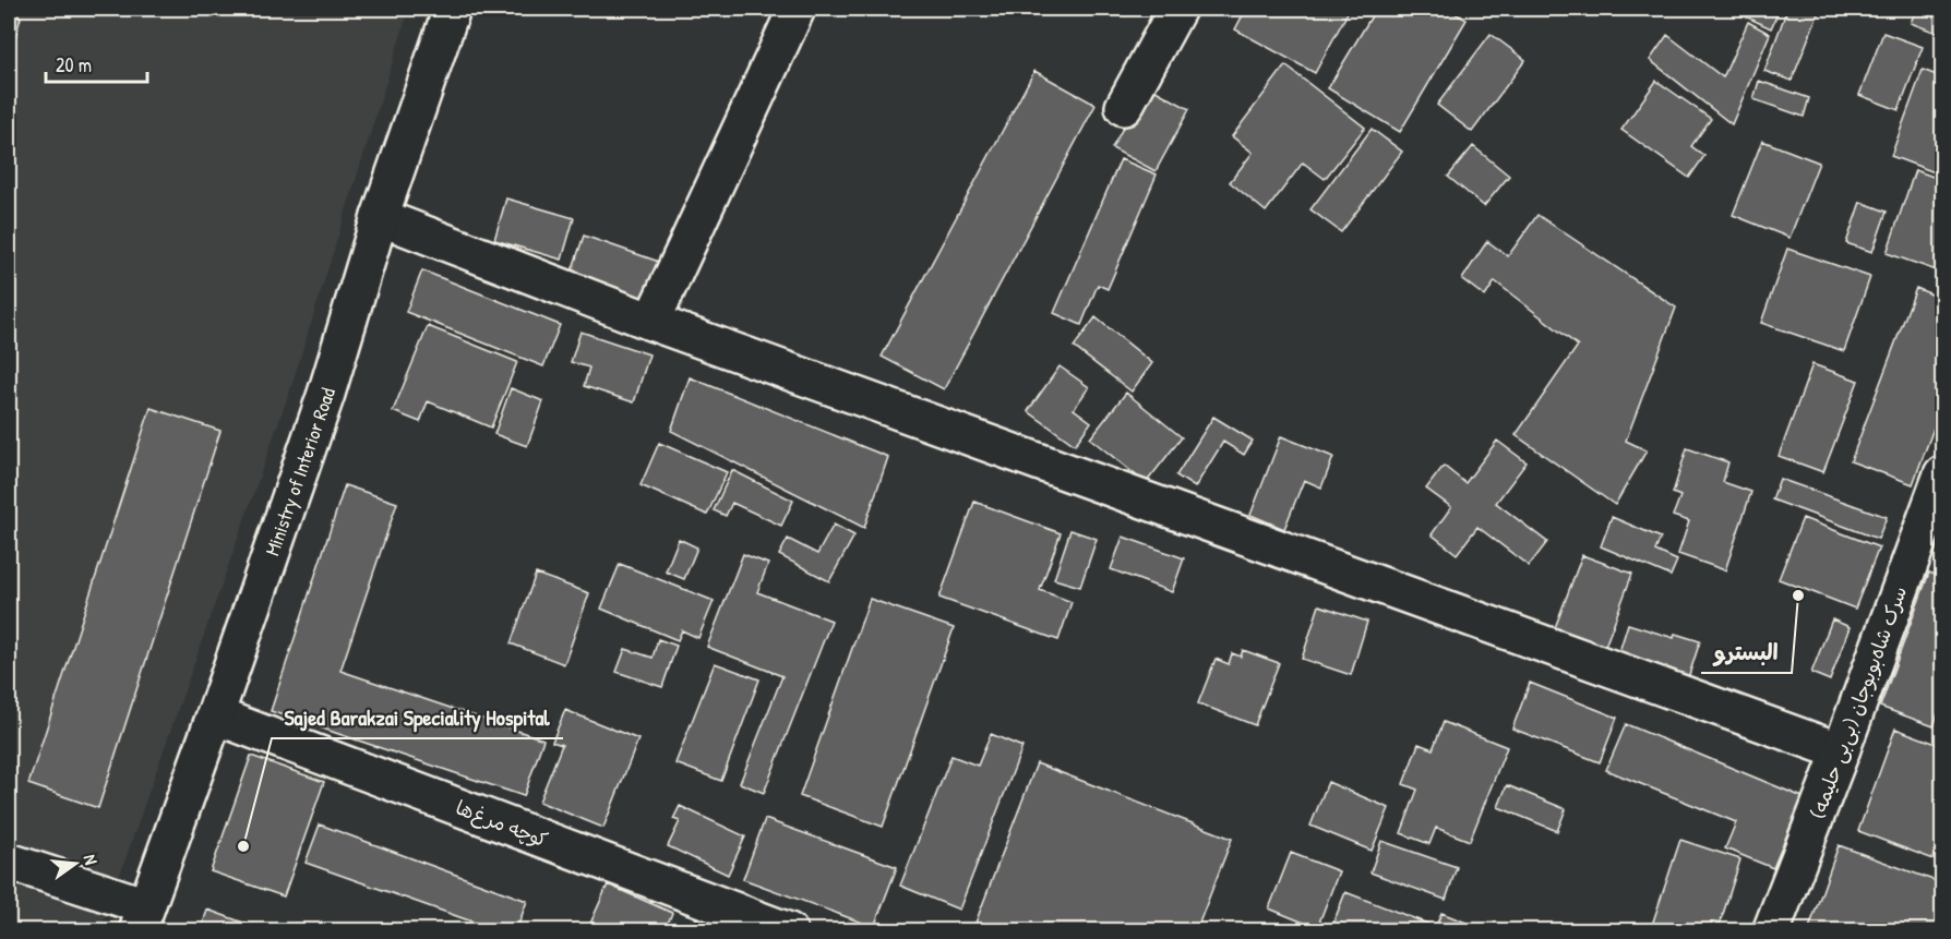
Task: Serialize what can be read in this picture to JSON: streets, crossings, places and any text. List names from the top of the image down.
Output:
{
  "streets": {
    "street": ["Ministry of Interior Road", "سرک شاه‌بوبوجان (بی‌بی حلیمه)", "کوچه مرغ‌ها"]
  },
  "crossings": [
    ["Ministry of Interior Road", "کوچه مرغ‌ها"]
  ],
  "places": ["البسترو", "Sajed Barakzai Speciality Hospital"],
  "scale_bar": "20 m",
  "north": "right"
}
